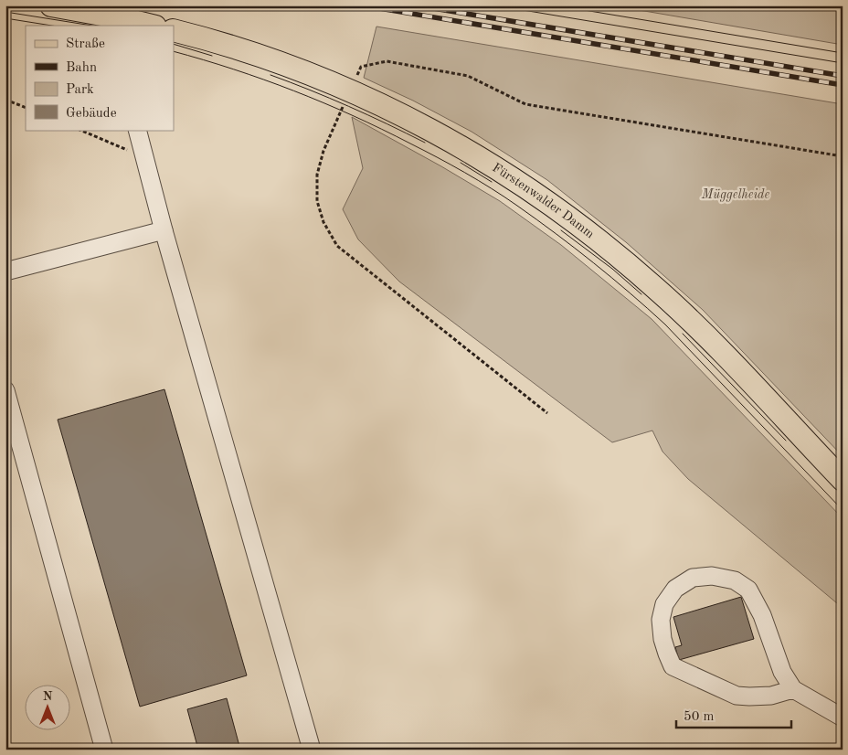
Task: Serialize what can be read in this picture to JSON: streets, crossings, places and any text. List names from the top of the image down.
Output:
{
  "streets": {
    "main road": ["Fürstenwalder Damm"]
  },
  "parks": ["Müggelheide"],
  "legend": [
    "Straße",
    "Bahn",
    "Park",
    "Gebäude"
  ],
  "scale_bar": "50 m",
  "north": "top"
}
